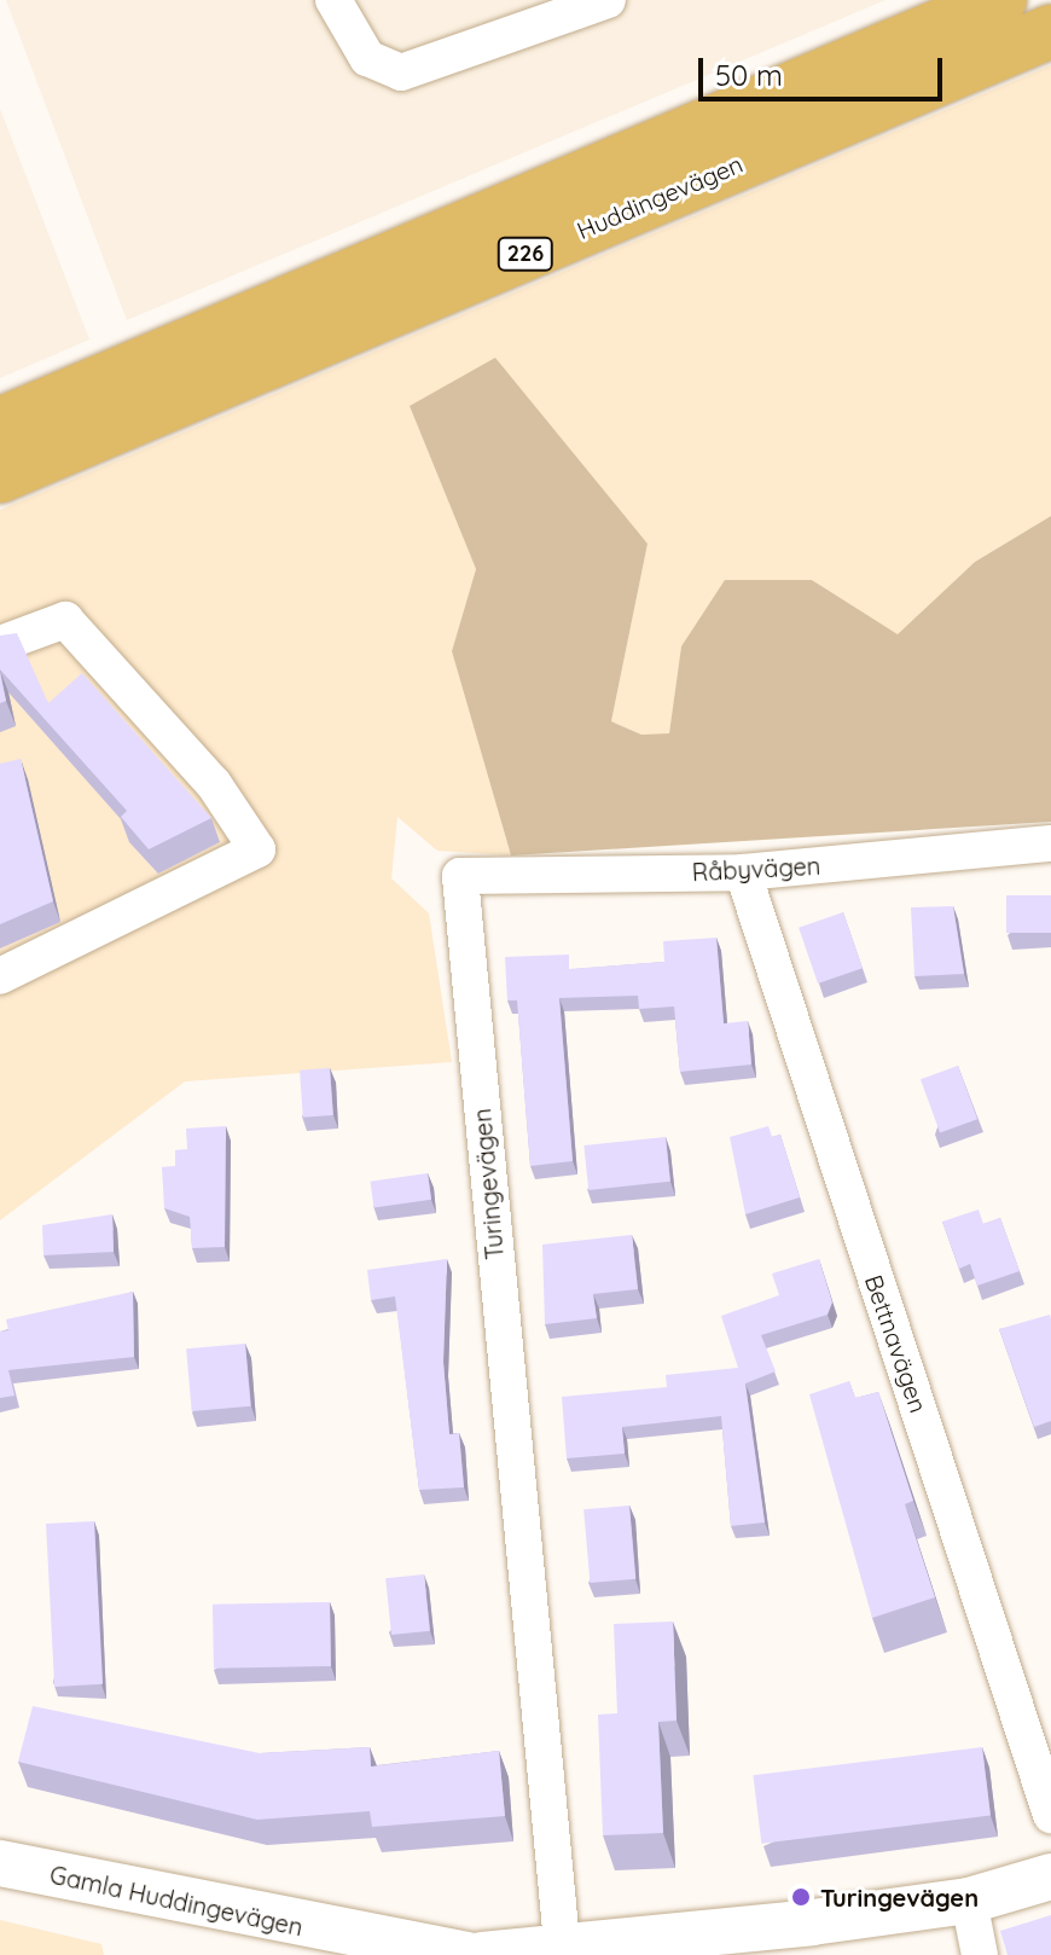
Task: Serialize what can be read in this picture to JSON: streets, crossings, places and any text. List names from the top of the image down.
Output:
{
  "streets": {
    "main road": ["Huddingevägen", "226"],
    "street": [
      "Råbyvägen",
      "Turingevägen",
      "Bettnavägen",
      "Gamla Huddingevägen"
    ]
  },
  "crossings": [
    ["Råbyvägen", "Turingevägen"],
    ["Råbyvägen", "Bettnavägen"]
  ],
  "places": ["Turingevägen"],
  "scale_bar": "50 m"
}
